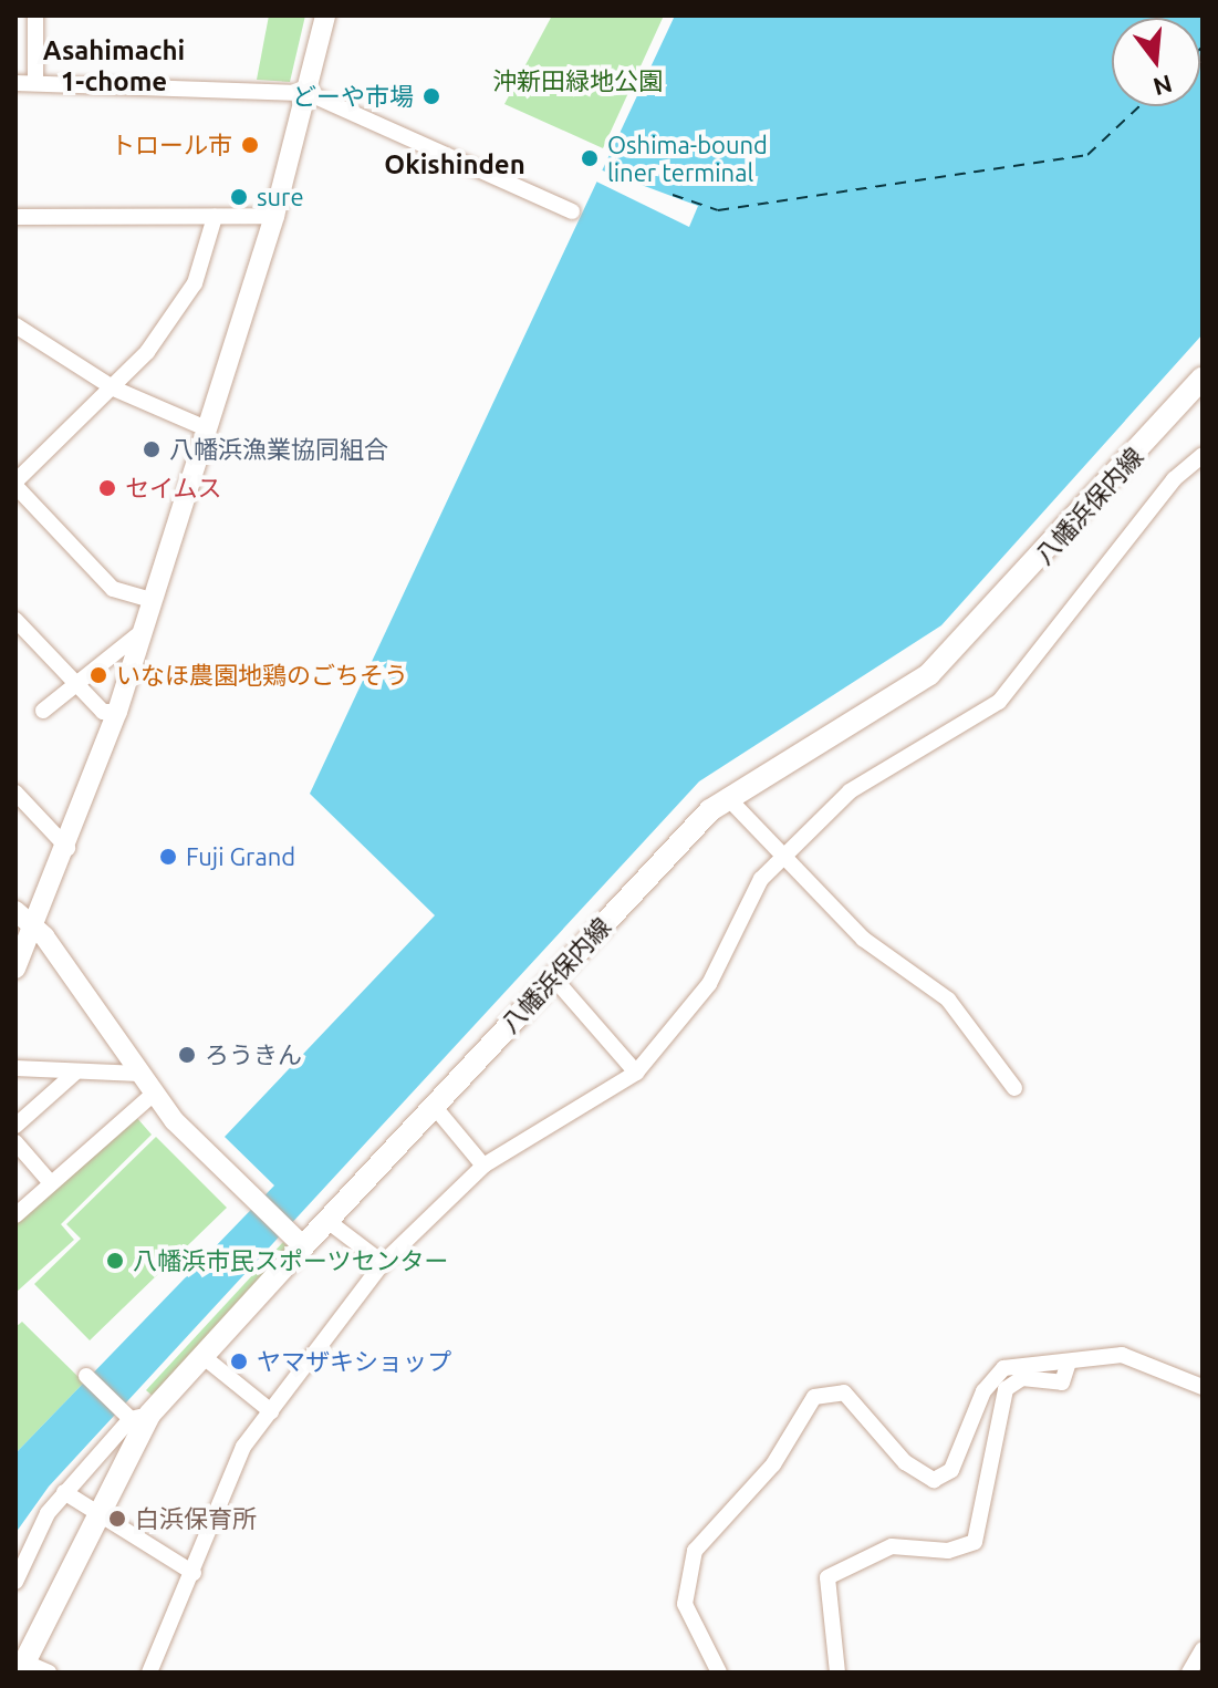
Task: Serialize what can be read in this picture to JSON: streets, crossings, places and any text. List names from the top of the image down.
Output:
{
  "streets": {
    "main road": ["八幡浜保内線"]
  },
  "districts": ["Asahimachi 1-chome", "Okishinden"],
  "parks": ["沖新田緑地公園"],
  "places": [
    "どーや市場",
    "トロール市",
    "Oshima-bound liner terminal",
    "sure",
    "八幡浜漁業協同組合",
    "セイムス",
    "いなほ農園地鶏のごちそう",
    "Fuji Grand",
    "ろうきん",
    "八幡浜市民スポーツセンター",
    "ヤマザキショップ",
    "白浜保育所"
  ],
  "north": "bottom"
}
